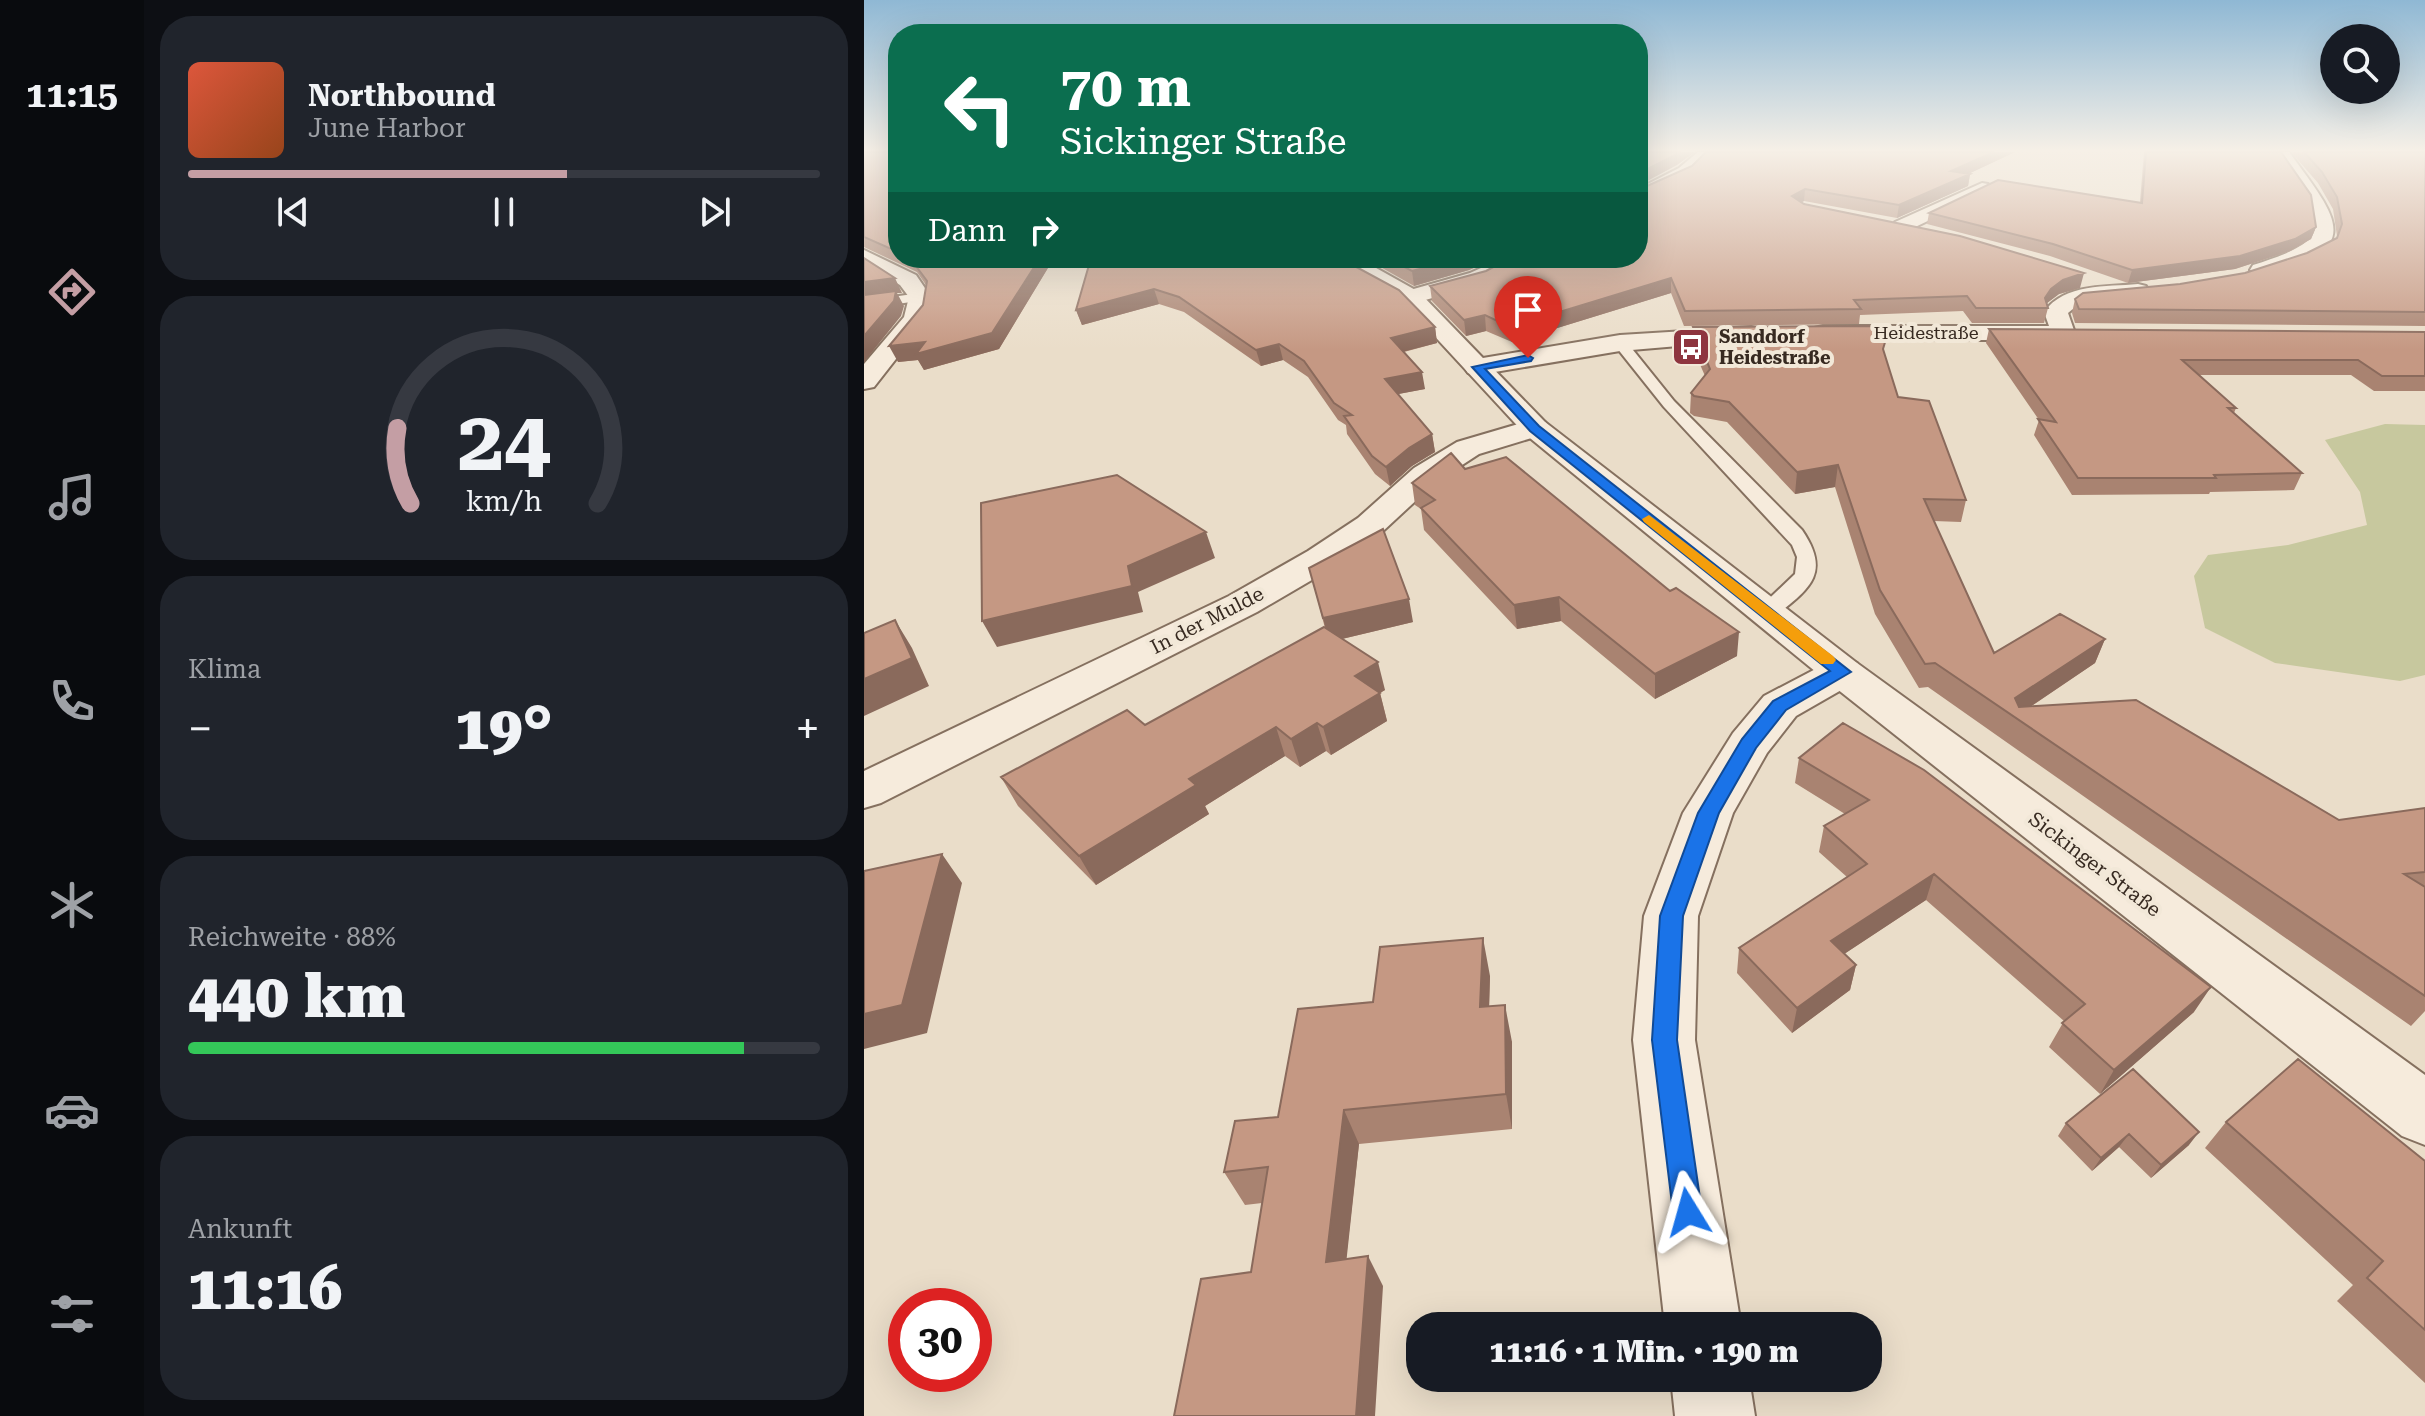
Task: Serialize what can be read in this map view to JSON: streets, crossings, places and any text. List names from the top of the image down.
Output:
{
  "streets": {
    "street": ["Heidestraße", "In der Mulde", "Sickinger Straße"]
  },
  "crossings": [
    ["In der Mulde", "Sickinger Straße"]
  ],
  "places": {
    "bus stop": ["Sanddorf Heidestraße"]
  },
  "page": {
    "tabs": "11:15",
    "turn": ["70 m", "Sickinger Straße"],
    "song": ["Northbound", "June Harbor"],
    "then": "Dann",
    "tile": [
      "Klima",
      ["Reichweite · 88%", "440 km"],
      ["Ankunft", "11:16"]
    ],
    "heat": ["−", "19°", "+"],
    "limit": "30",
    "trip": "11:16 · 1 Min. · 190 m",
    "gauge": ["24", "km/h"]
  }
}
